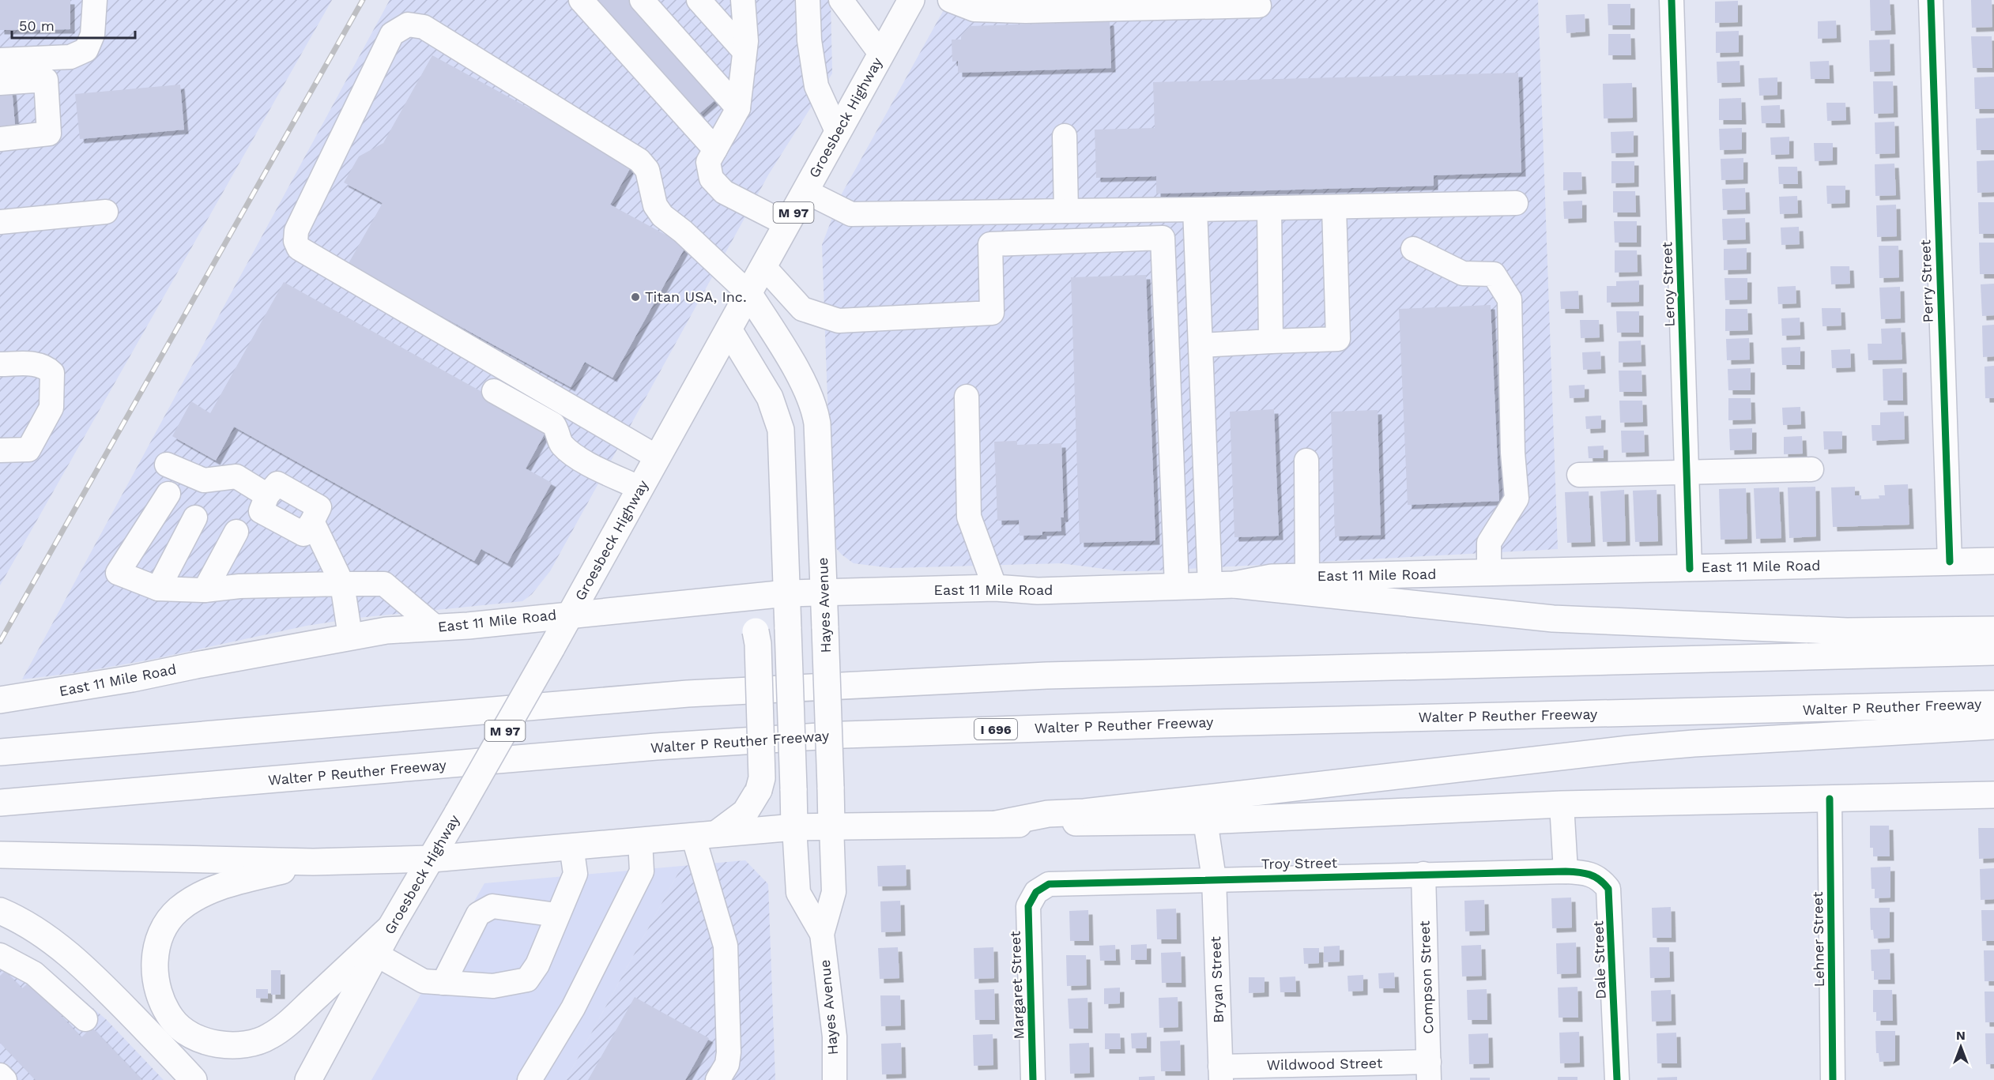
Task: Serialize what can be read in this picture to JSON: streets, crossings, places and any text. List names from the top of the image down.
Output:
{
  "streets": {
    "main road": [
      "Groesbeck Highway",
      "M 97",
      "East 11 Mile Road",
      "Hayes Avenue",
      "Walter P Reuther Freeway",
      "I 696"
    ],
    "street": [
      "Perry Street",
      "Leroy Street",
      "Troy Street",
      "Lehner Street",
      "Dale Street",
      "Compson Street",
      "Bryan Street",
      "Margaret Street",
      "Wildwood Street"
    ]
  },
  "crossings": [
    ["Groesbeck Highway", "East 11 Mile Road"],
    ["Groesbeck Highway", "Hayes Avenue"],
    ["Perry Street", "East 11 Mile Road"],
    ["Leroy Street", "East 11 Mile Road"],
    ["East 11 Mile Road", "Hayes Avenue"],
    ["Troy Street", "Dale Street"],
    ["Troy Street", "Compson Street"],
    ["Troy Street", "Bryan Street"],
    ["Troy Street", "Margaret Street"],
    ["Compson Street", "Wildwood Street"],
    ["Bryan Street", "Wildwood Street"]
  ],
  "places": ["Titan USA, Inc."],
  "scale_bar": "50 m",
  "north": "top"
}
